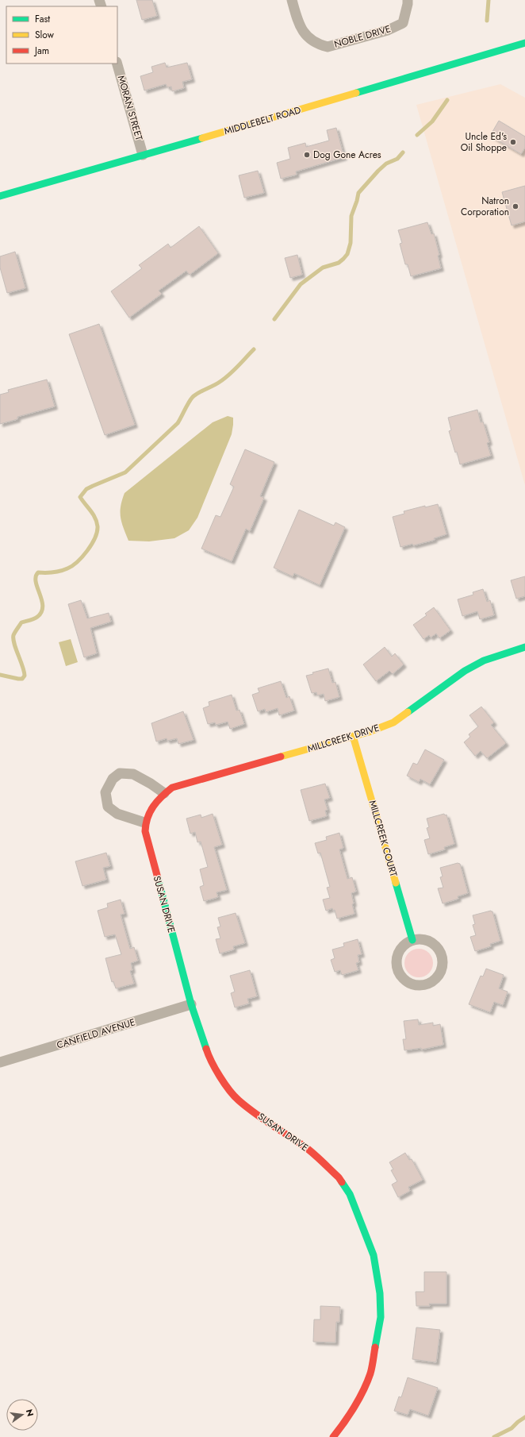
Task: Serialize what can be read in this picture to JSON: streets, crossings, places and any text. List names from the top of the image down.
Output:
{
  "streets": {
    "street": [
      "NOBLE DRIVE",
      "MORAN STREET",
      "MIDDLEBELT ROAD",
      "MILLCREEK DRIVE",
      "MILLCREEK COURT",
      "SUSAN DRIVE",
      "CANFIELD AVENUE"
    ]
  },
  "crossings": [
    ["MORAN STREET", "MIDDLEBELT ROAD"],
    ["MILLCREEK DRIVE", "MILLCREEK COURT"],
    ["MILLCREEK DRIVE", "SUSAN DRIVE"],
    ["SUSAN DRIVE", "CANFIELD AVENUE"]
  ],
  "places": ["Uncle Ed's Oil Shoppe", "Dog Gone Acres", "Natron Corporation"],
  "legend": ["Fast", "Slow", "Jam"],
  "north": "right"
}
